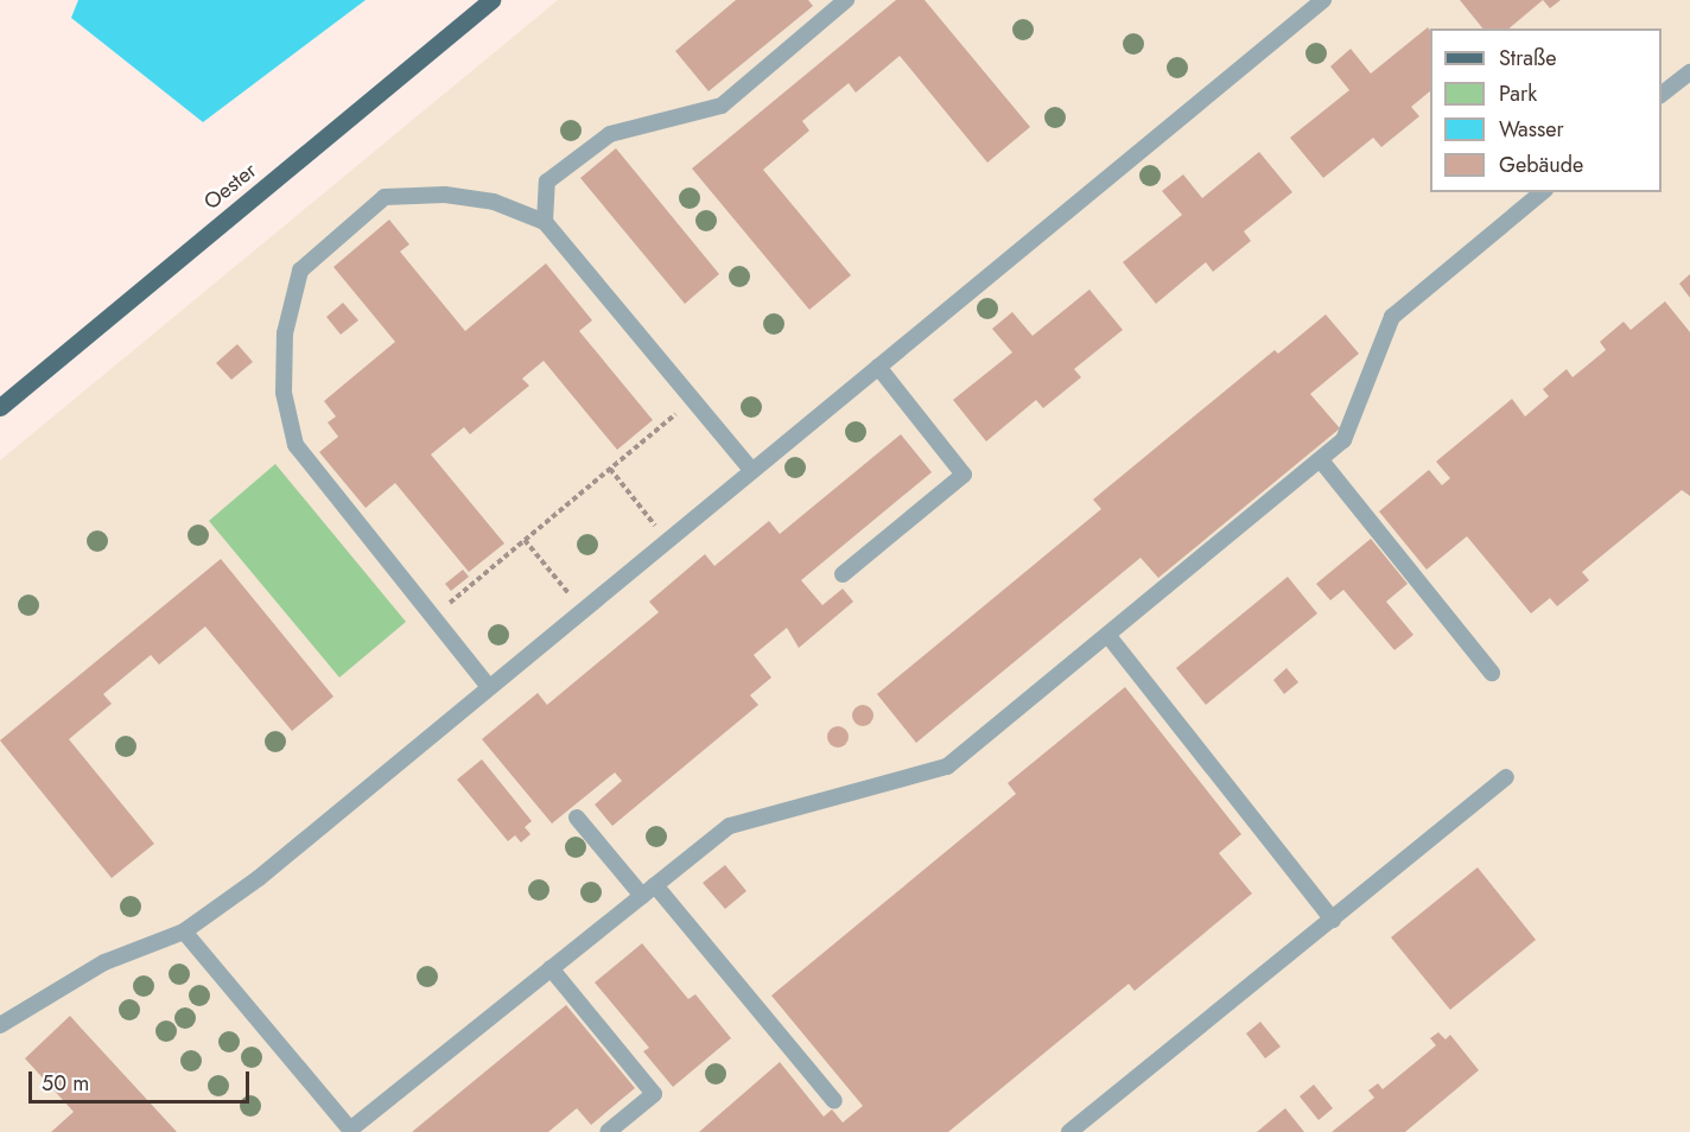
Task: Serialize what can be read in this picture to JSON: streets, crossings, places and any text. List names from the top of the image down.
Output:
{
  "streets": {
    "main road": ["Oester"]
  },
  "legend": [
    "Straße",
    "Park",
    "Wasser",
    "Gebäude"
  ],
  "scale_bar": "50 m"
}
